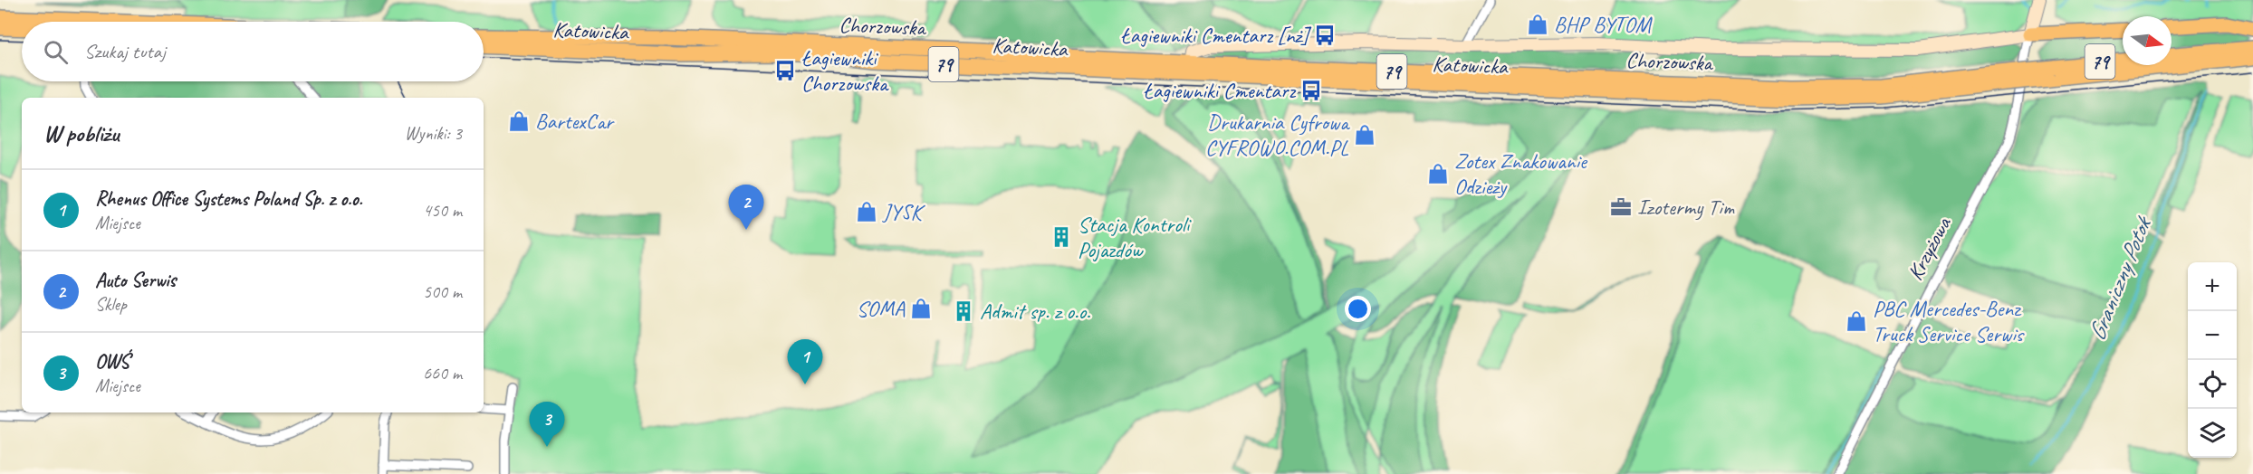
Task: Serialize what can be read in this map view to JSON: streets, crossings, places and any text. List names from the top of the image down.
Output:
{
  "streets": {
    "main road": ["Chorzowska", "Katowicka", "79"],
    "street": ["Krzyżowa"]
  },
  "crossings": [
    ["Chorzowska", "Katowicka"],
    ["Chorzowska", "Krzyżowa"]
  ],
  "water": ["Graniczny Potok"],
  "places": {
    "shop": [
      "BHP BYTOM",
      "BartexCar",
      "Drukarnia Cyfrowa CYFROWO.COM.PL",
      "Zotex Znakowanie Odzieży",
      "JYSK",
      "SOMA",
      "PBC Mercedes-Benz Truck Service Serwis"
    ],
    "bus stop": ["Łagiewniki Cmentarz [nż]", "Łagiewniki Chorzowska", "Łagiewniki Cmentarz"],
    "office": ["Izotermy Tim"],
    "building": ["Stacja Kontroli Pojazdów", "Admit sp. z o.o."]
  },
  "north": "right",
  "page": {
    "search": "Szukaj tutaj",
    "heading": ["W pobliżu", "Wyniki: 3"],
    "list": [
      {
        "mark": "1",
        "name": "Rhenus Office Systems Poland Sp. z o.o.",
        "note": "Miejsce",
        "value": "450 m"
      },
      {
        "mark": "2",
        "name": "Auto Serwis",
        "note": "Sklep",
        "value": "500 m"
      },
      {
        "mark": "3",
        "name": "OWŚ",
        "note": "Miejsce",
        "value": "660 m"
      }
    ],
    "pins": ["2", "1", "3"],
    "map_buttons": ["+", "−"]
  }
}
